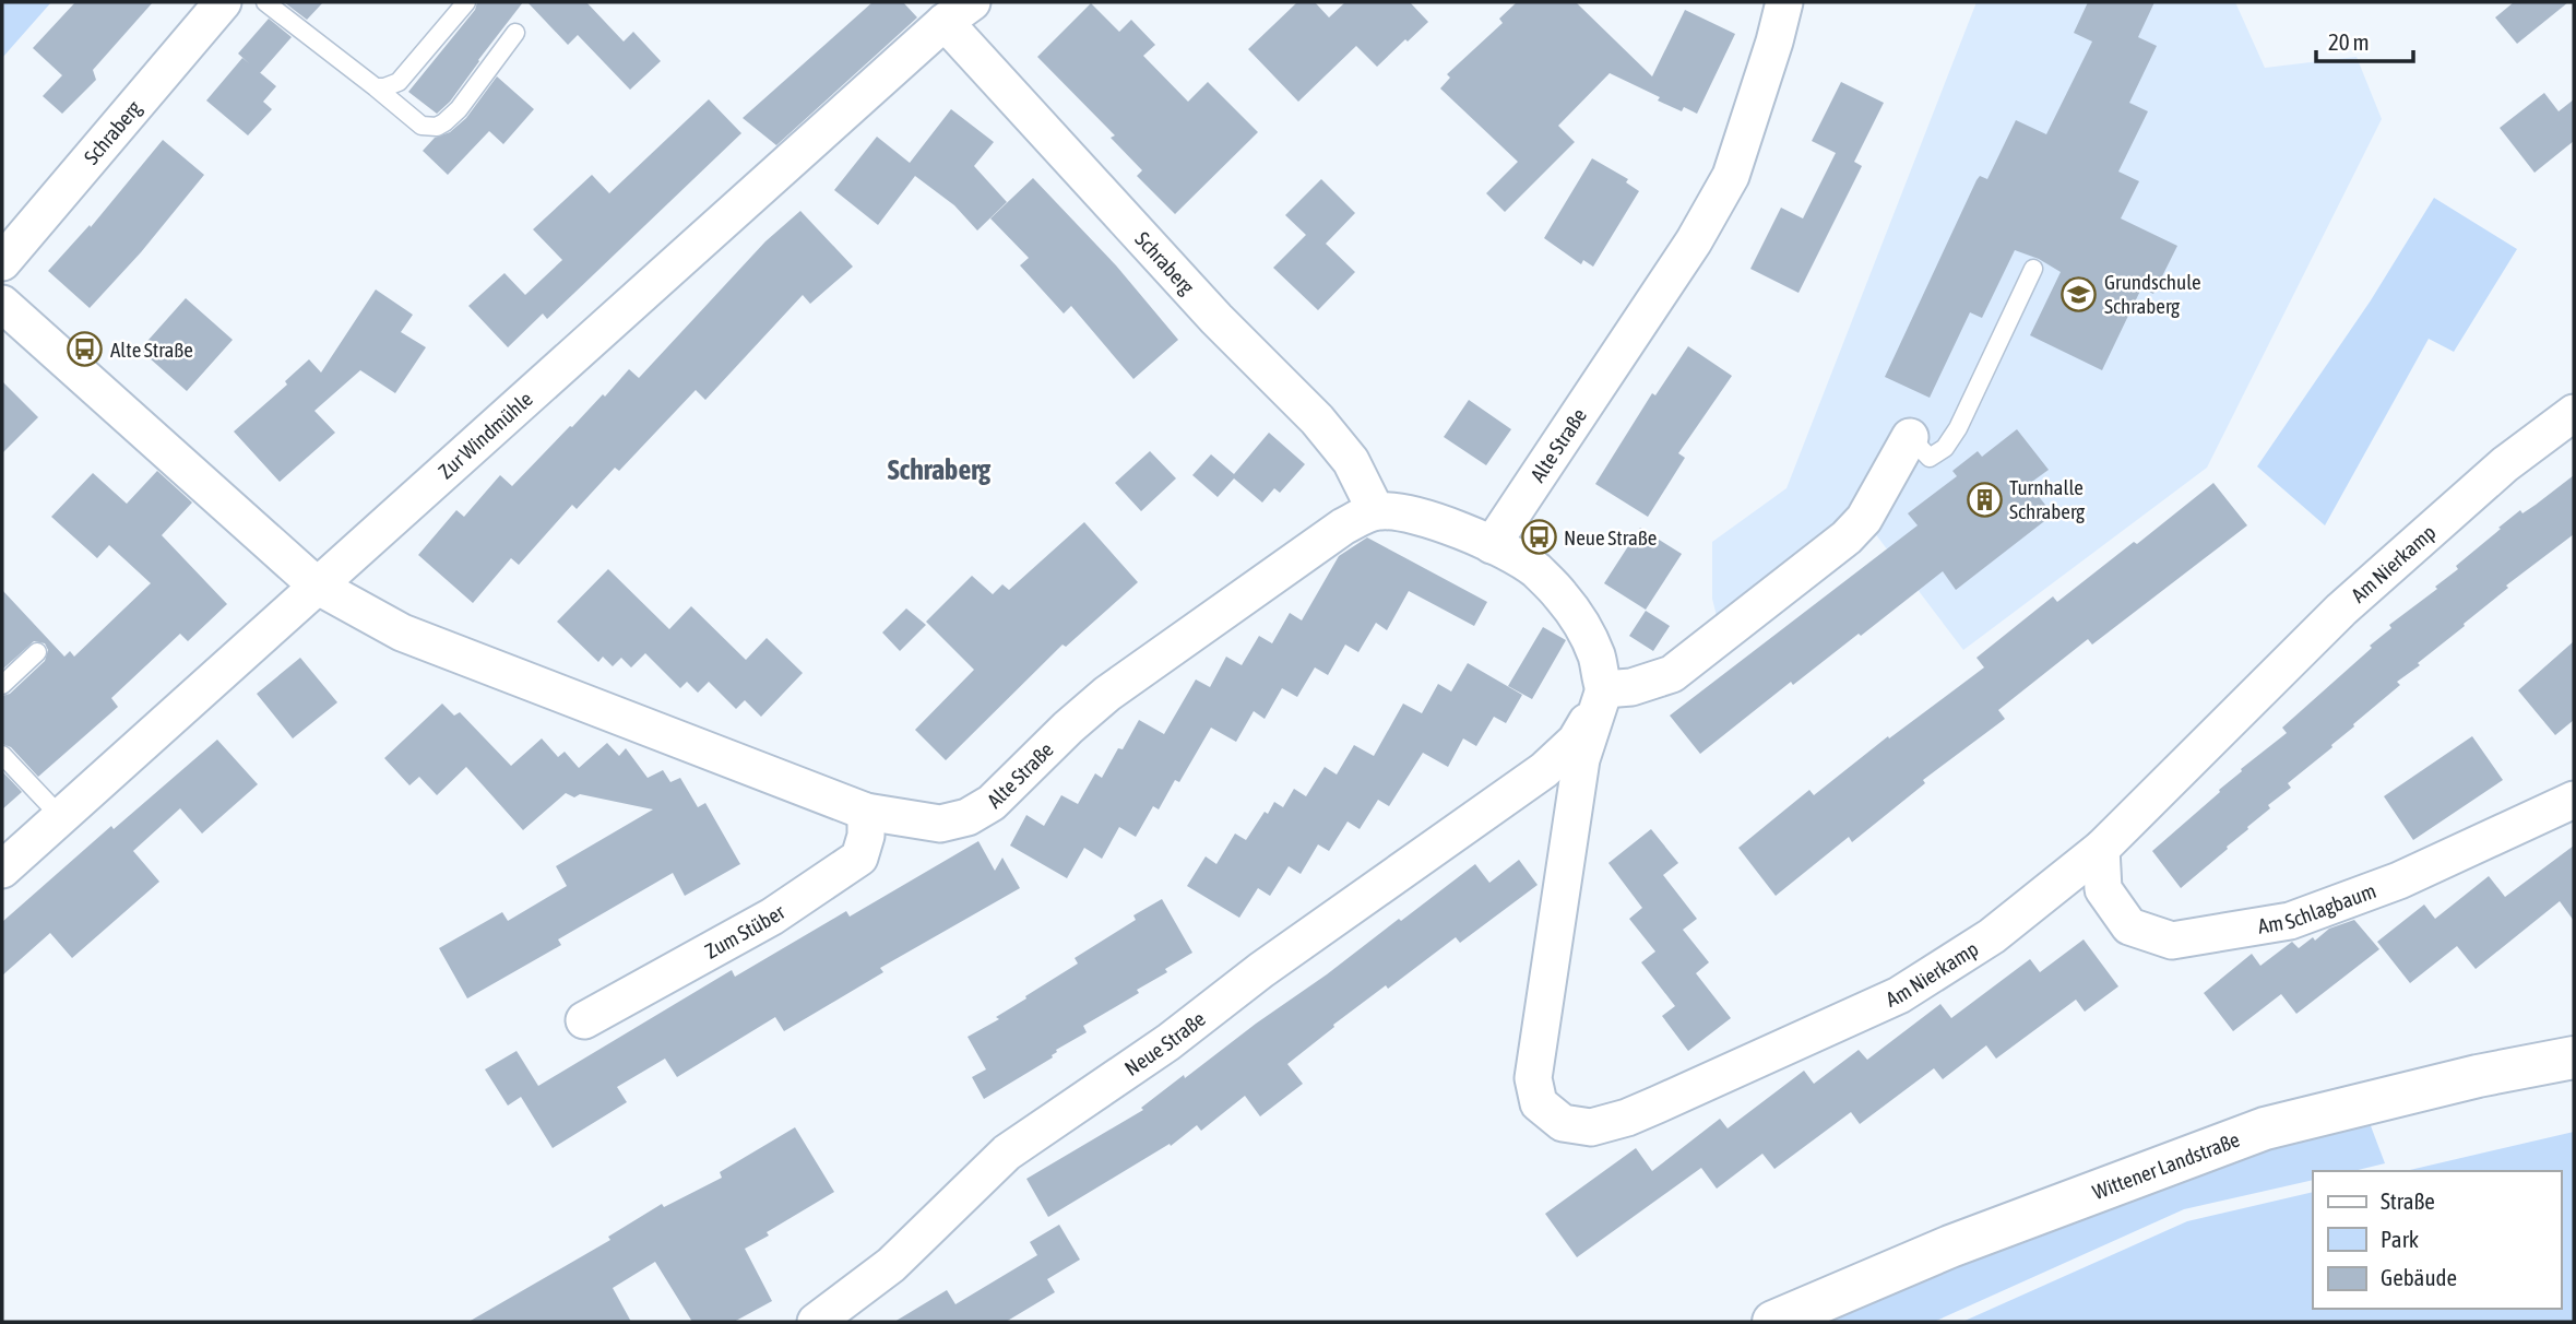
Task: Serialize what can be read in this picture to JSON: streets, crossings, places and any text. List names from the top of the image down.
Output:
{
  "streets": {
    "main road": ["Wittener Landstraße"],
    "street": [
      "Schraberg",
      "Zur Windmühle",
      "Alte Straße",
      "Am Nierkamp",
      "Am Schlagbaum",
      "Zum Stüber",
      "Neue Straße"
    ]
  },
  "crossings": [
    ["Schraberg", "Zur Windmühle"],
    ["Schraberg", "Alte Straße"],
    ["Zur Windmühle", "Alte Straße"],
    ["Alte Straße", "Zum Stüber"],
    ["Am Nierkamp", "Am Schlagbaum"],
    ["Am Nierkamp", "Neue Straße"]
  ],
  "districts": ["Schraberg"],
  "places": {
    "school or university": ["Grundschule Schraberg"],
    "bus stop": ["Alte Straße", "Neue Straße"],
    "building": ["Turnhalle Schraberg"]
  },
  "legend": ["Straße", "Park", "Gebäude"],
  "scale_bar": "20 m"
}
